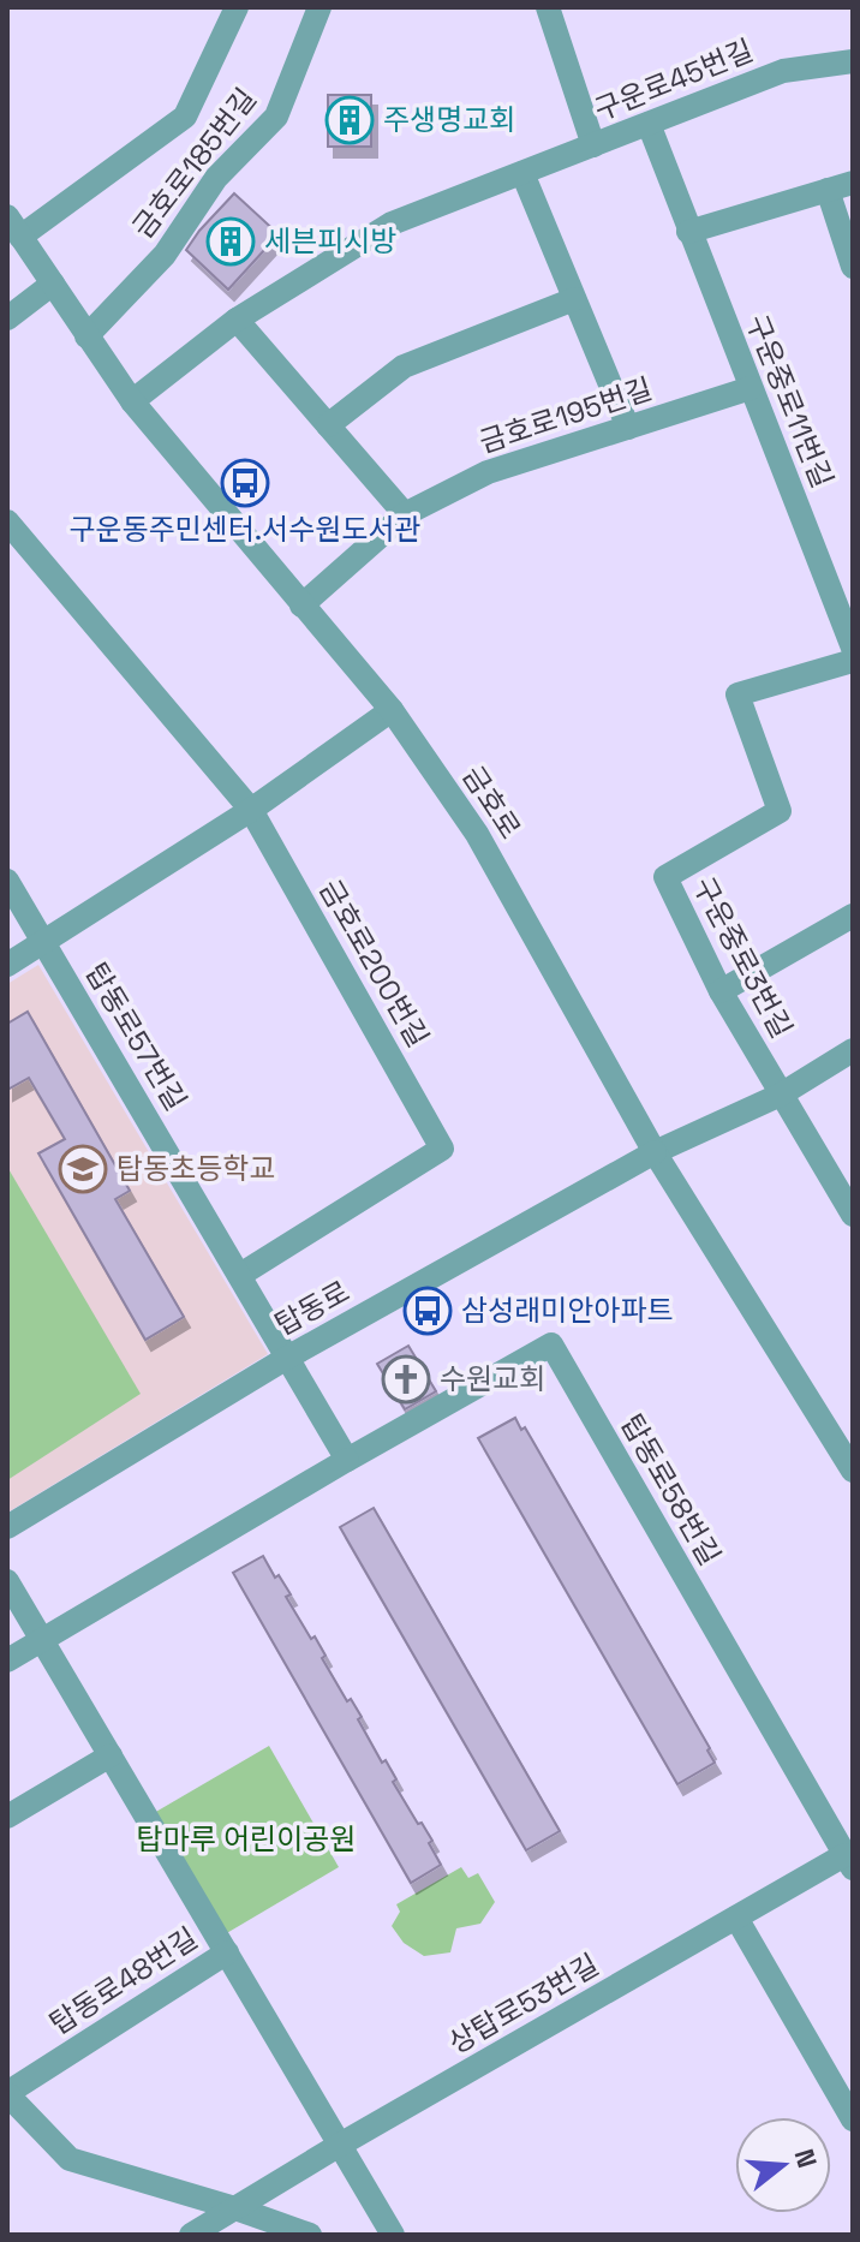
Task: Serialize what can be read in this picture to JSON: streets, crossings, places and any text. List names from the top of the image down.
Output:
{
  "streets": {
    "street": [
      "구운로45번길",
      "금호로185번길",
      "구운중로11번길",
      "금호로195번길",
      "금호로",
      "구운중로3번길",
      "금호로200번길",
      "탑동로57번길",
      "탑동로",
      "탑동로58번길",
      "탑동로48번길",
      "상탑로53번길"
    ]
  },
  "crossings": [
    ["구운로45번길", "구운중로11번길"],
    ["구운로45번길", "금호로"],
    ["금호로185번길", "금호로"],
    ["구운중로11번길", "금호로195번길"],
    ["금호로195번길", "금호로"],
    ["금호로", "탑동로"],
    ["구운중로3번길", "탑동로"],
    ["금호로200번길", "탑동로57번길"],
    ["탑동로57번길", "탑동로"],
    ["탑동로58번길", "탑동로48번길"],
    ["탑동로58번길", "상탑로53번길"],
    ["탑동로48번길", "상탑로53번길"]
  ],
  "parks": ["탑마루 어린이공원"],
  "places": {
    "building": ["주생명교회", "세븐피시방"],
    "bus stop": ["구운동주민센터.서수원도서관", "삼성래미안아파트"],
    "school or university": ["탑동초등학교"],
    "church": ["수원교회"]
  },
  "north": "right"
}
